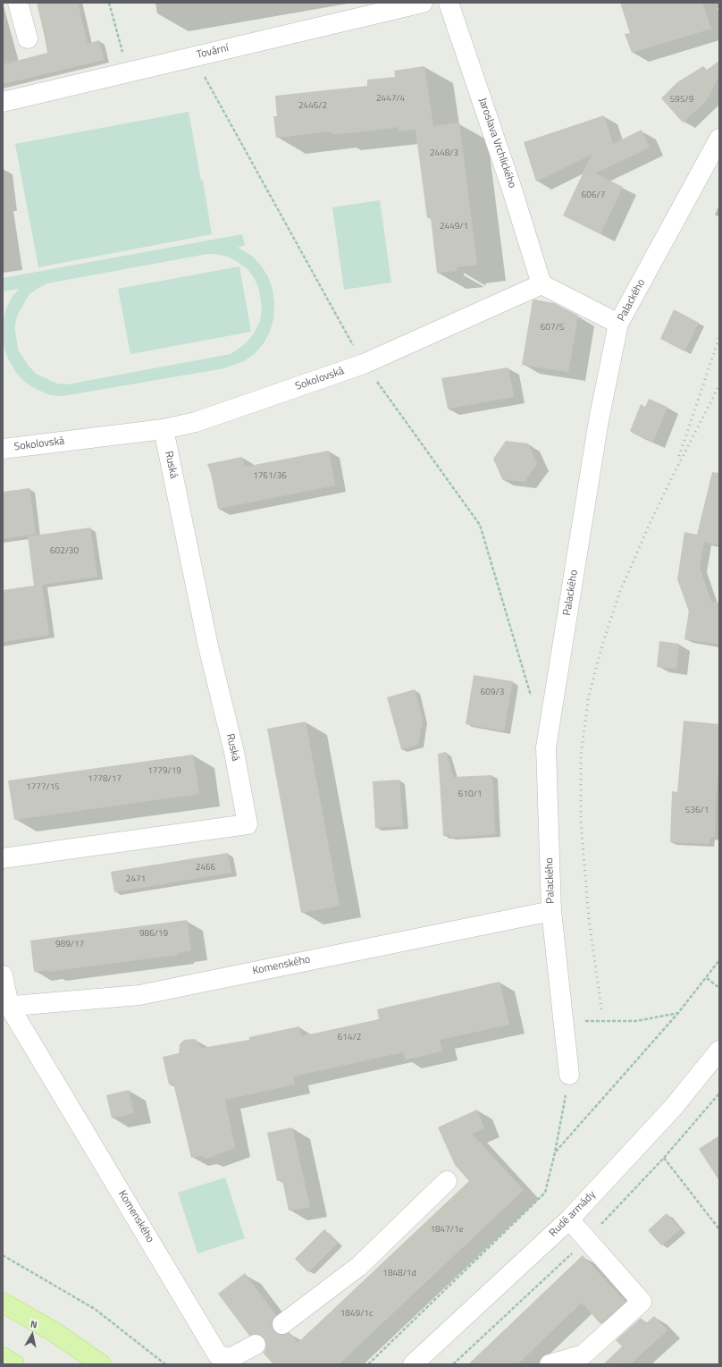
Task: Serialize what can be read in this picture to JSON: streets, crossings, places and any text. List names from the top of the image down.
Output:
{
  "streets": {
    "street": [
      "Tovární",
      "Jaroslava Vrchlického",
      "Palackého",
      "Sokolovská",
      "Ruská",
      "Komenského",
      "Rudé armády"
    ]
  },
  "crossings": [
    ["Jaroslava Vrchlického", "Sokolovská"],
    ["Palackého", "Komenského"],
    ["Sokolovská", "Ruská"]
  ],
  "house_numbers": [
    "2447/4",
    "595/9",
    "2446/2",
    "2448/3",
    "606/7",
    "2449/1",
    "607/5",
    "1761/36",
    "602/30",
    "609/3",
    "1779/19",
    "1778/17",
    "1777/15",
    "610/1",
    "536/1",
    "2466",
    "2471",
    "986/19",
    "989/17",
    "614/2",
    "1847/1e",
    "1848/1d",
    "1849/1c"
  ],
  "north": "top"
}
